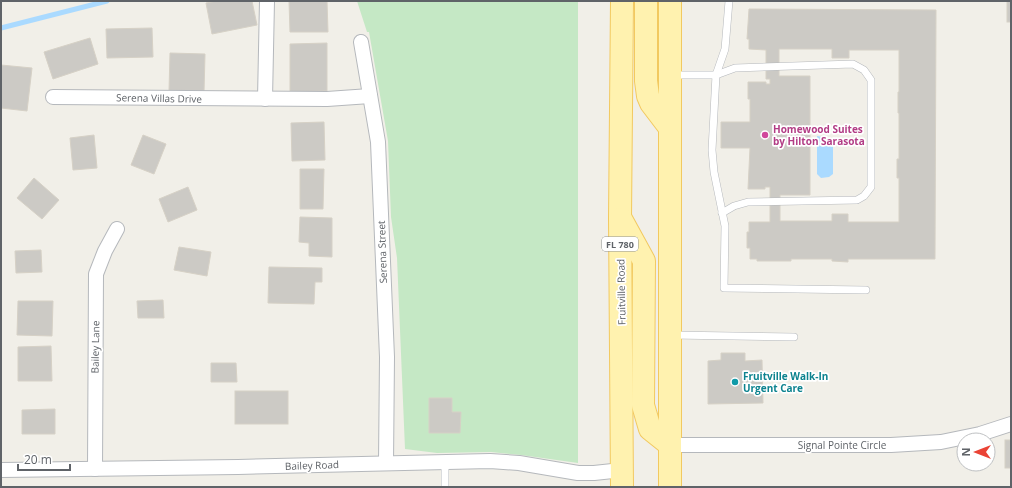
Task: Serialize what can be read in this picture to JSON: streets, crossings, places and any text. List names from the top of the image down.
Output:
{
  "streets": {
    "main road": ["FL 780", "Fruitville Road"],
    "street": [
      "Serena Villas Drive",
      "Serena Street",
      "Bailey Lane",
      "Signal Pointe Circle",
      "Bailey Road"
    ]
  },
  "crossings": [
    ["Serena Villas Drive", "Serena Street"],
    ["Serena Street", "Bailey Road"],
    ["Fruitville Road", "Bailey Road"],
    ["Bailey Lane", "Bailey Road"]
  ],
  "places": ["Homewood Suites by Hilton Sarasota", "Fruitville Walk-In Urgent Care"],
  "scale_bar": "20 m",
  "north": "left"
}
